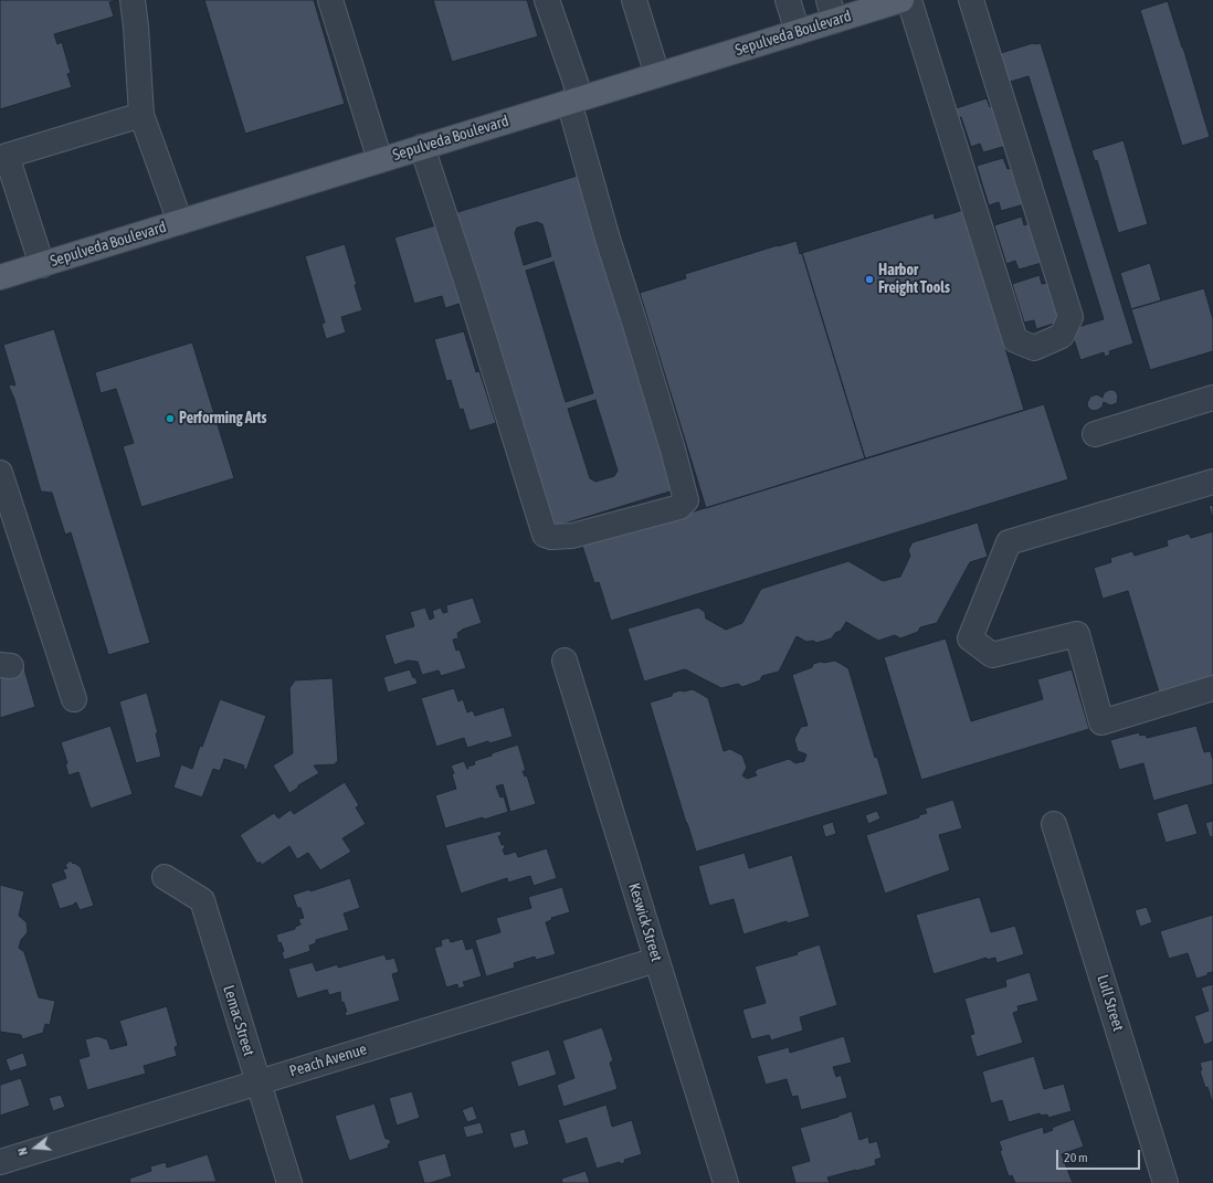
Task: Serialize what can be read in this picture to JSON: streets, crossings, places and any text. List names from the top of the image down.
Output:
{
  "streets": {
    "main road": ["Sepulveda Boulevard"],
    "street": [
      "Keswick Street",
      "Lull Street",
      "Lemac Street",
      "Peach Avenue"
    ]
  },
  "crossings": [
    ["Keswick Street", "Peach Avenue"],
    ["Lemac Street", "Peach Avenue"]
  ],
  "places": ["Harbor Freight Tools", "Performing Arts"],
  "scale_bar": "20 m",
  "north": "left"
}
